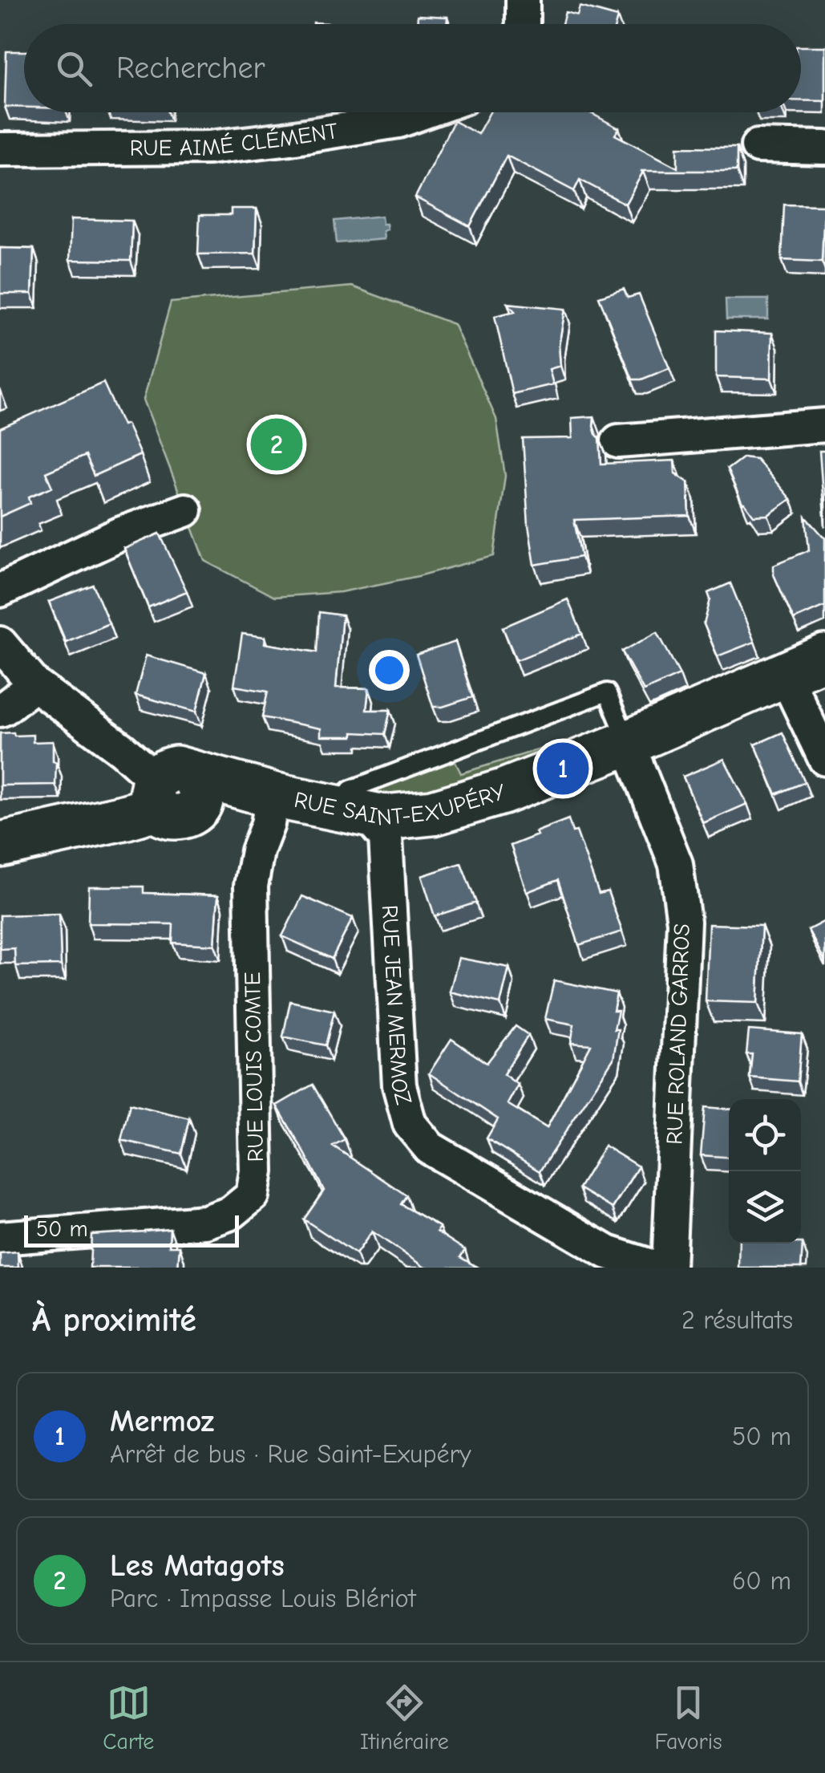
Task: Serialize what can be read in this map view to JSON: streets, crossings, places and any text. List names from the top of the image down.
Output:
{
  "streets": {
    "main road": ["RUE SAINT-EXUPÉRY"],
    "street": [
      "RUE AIMÉ CLÉMENT",
      "RUE JEAN MERMOZ",
      "RUE ROLAND GARROS",
      "RUE LOUIS COMTE"
    ]
  },
  "crossings": [
    ["RUE SAINT-EXUPÉRY", "RUE JEAN MERMOZ"],
    ["RUE SAINT-EXUPÉRY", "RUE ROLAND GARROS"],
    ["RUE SAINT-EXUPÉRY", "RUE LOUIS COMTE"]
  ],
  "scale_bar": "50 m",
  "page": {
    "search": "Rechercher",
    "pins": ["2", "1"],
    "scale": "50 m",
    "heading": ["À proximité", "2 résultats"],
    "list": [
      {
        "mark": "1",
        "name": "Mermoz",
        "note": "Arrêt de bus · Rue Saint-Exupéry",
        "value": "50 m"
      },
      {
        "mark": "2",
        "name": "Les Matagots",
        "note": "Parc · Impasse Louis Blériot",
        "value": "60 m"
      }
    ],
    "nav": ["Carte", "Itinéraire", "Favoris"]
  }
}
